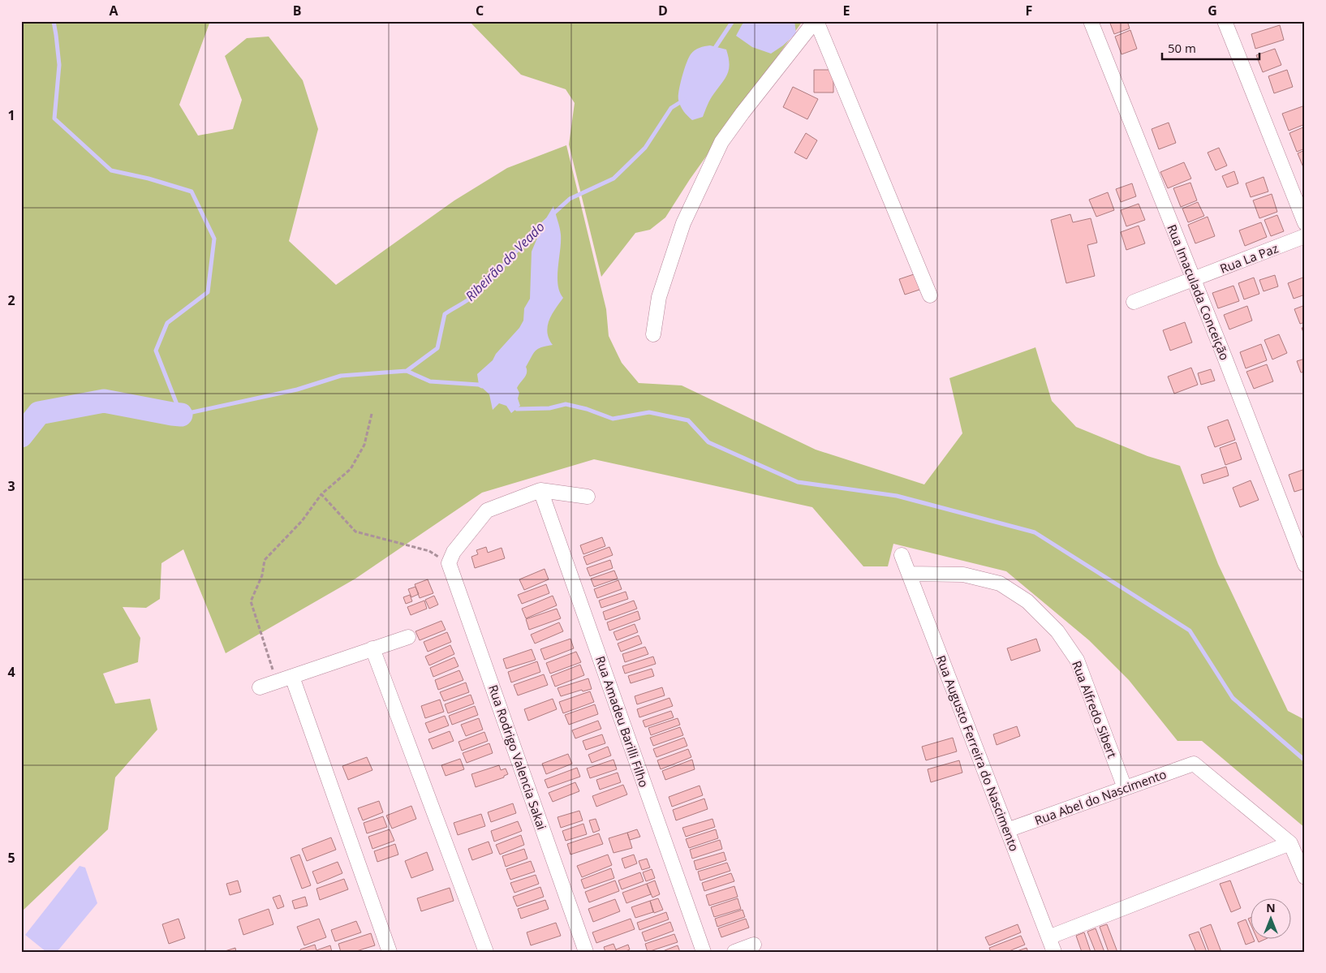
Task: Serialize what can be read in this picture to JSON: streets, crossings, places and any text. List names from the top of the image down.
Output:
{
  "streets": {
    "street": [
      "Rua La Paz",
      "Rua Imaculada Conceição",
      "Rua Alfredo Sibert",
      "Rua Amadeu Barilli Filho",
      "Rua Augusto Ferreira do Nascimento",
      "Rua Rodrigo Valencia Sakai",
      "Rua Abel do Nascimento"
    ]
  },
  "crossings": [
    ["Rua La Paz", "Rua Imaculada Conceição"],
    ["Rua Alfredo Sibert", "Rua Augusto Ferreira do Nascimento"],
    ["Rua Alfredo Sibert", "Rua Abel do Nascimento"],
    ["Rua Augusto Ferreira do Nascimento", "Rua Abel do Nascimento"]
  ],
  "water": ["Ribeirão do Veado"],
  "scale_bar": "50 m",
  "north": "top",
  "grid": {
    "columns": [
      "A",
      "B",
      "C",
      "D",
      "E",
      "F",
      "G"
    ],
    "rows": [
      "1",
      "2",
      "3",
      "4",
      "5"
    ]
  }
}
